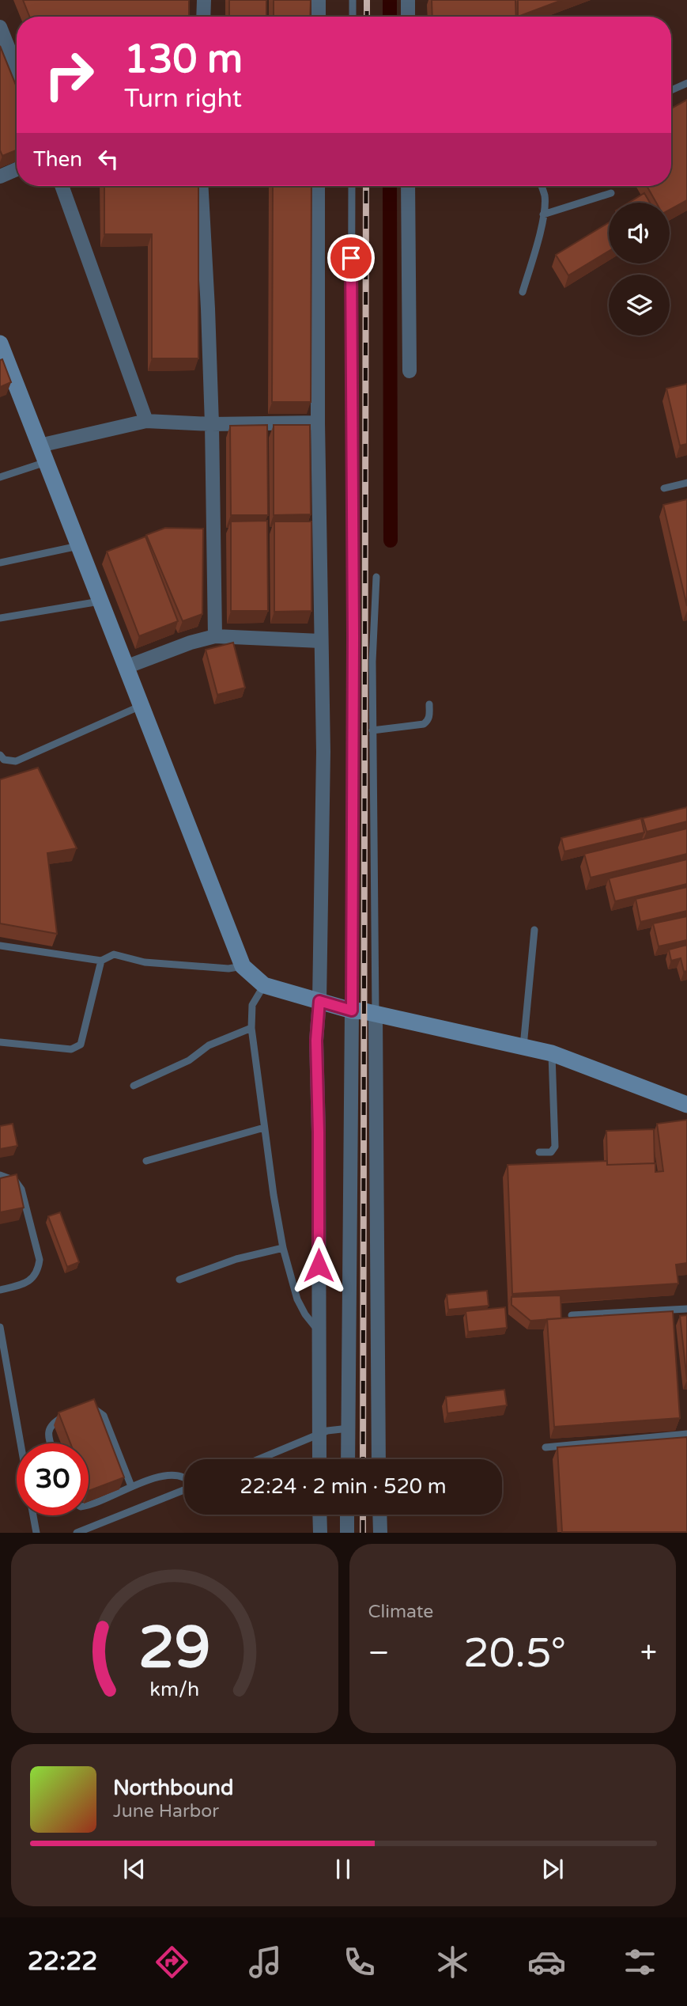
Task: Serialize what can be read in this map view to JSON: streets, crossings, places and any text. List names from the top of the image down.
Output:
{
  "page": {
    "turn": ["130 m", "Turn right"],
    "then": "Then",
    "limit": "30",
    "trip": "22:24 · 2 min · 520 m",
    "tile": "Climate",
    "heat": ["−", "20.5°", "+"],
    "song": ["Northbound", "June Harbor"],
    "tabs": "22:22",
    "gauge": ["29", "km/h"]
  }
}
